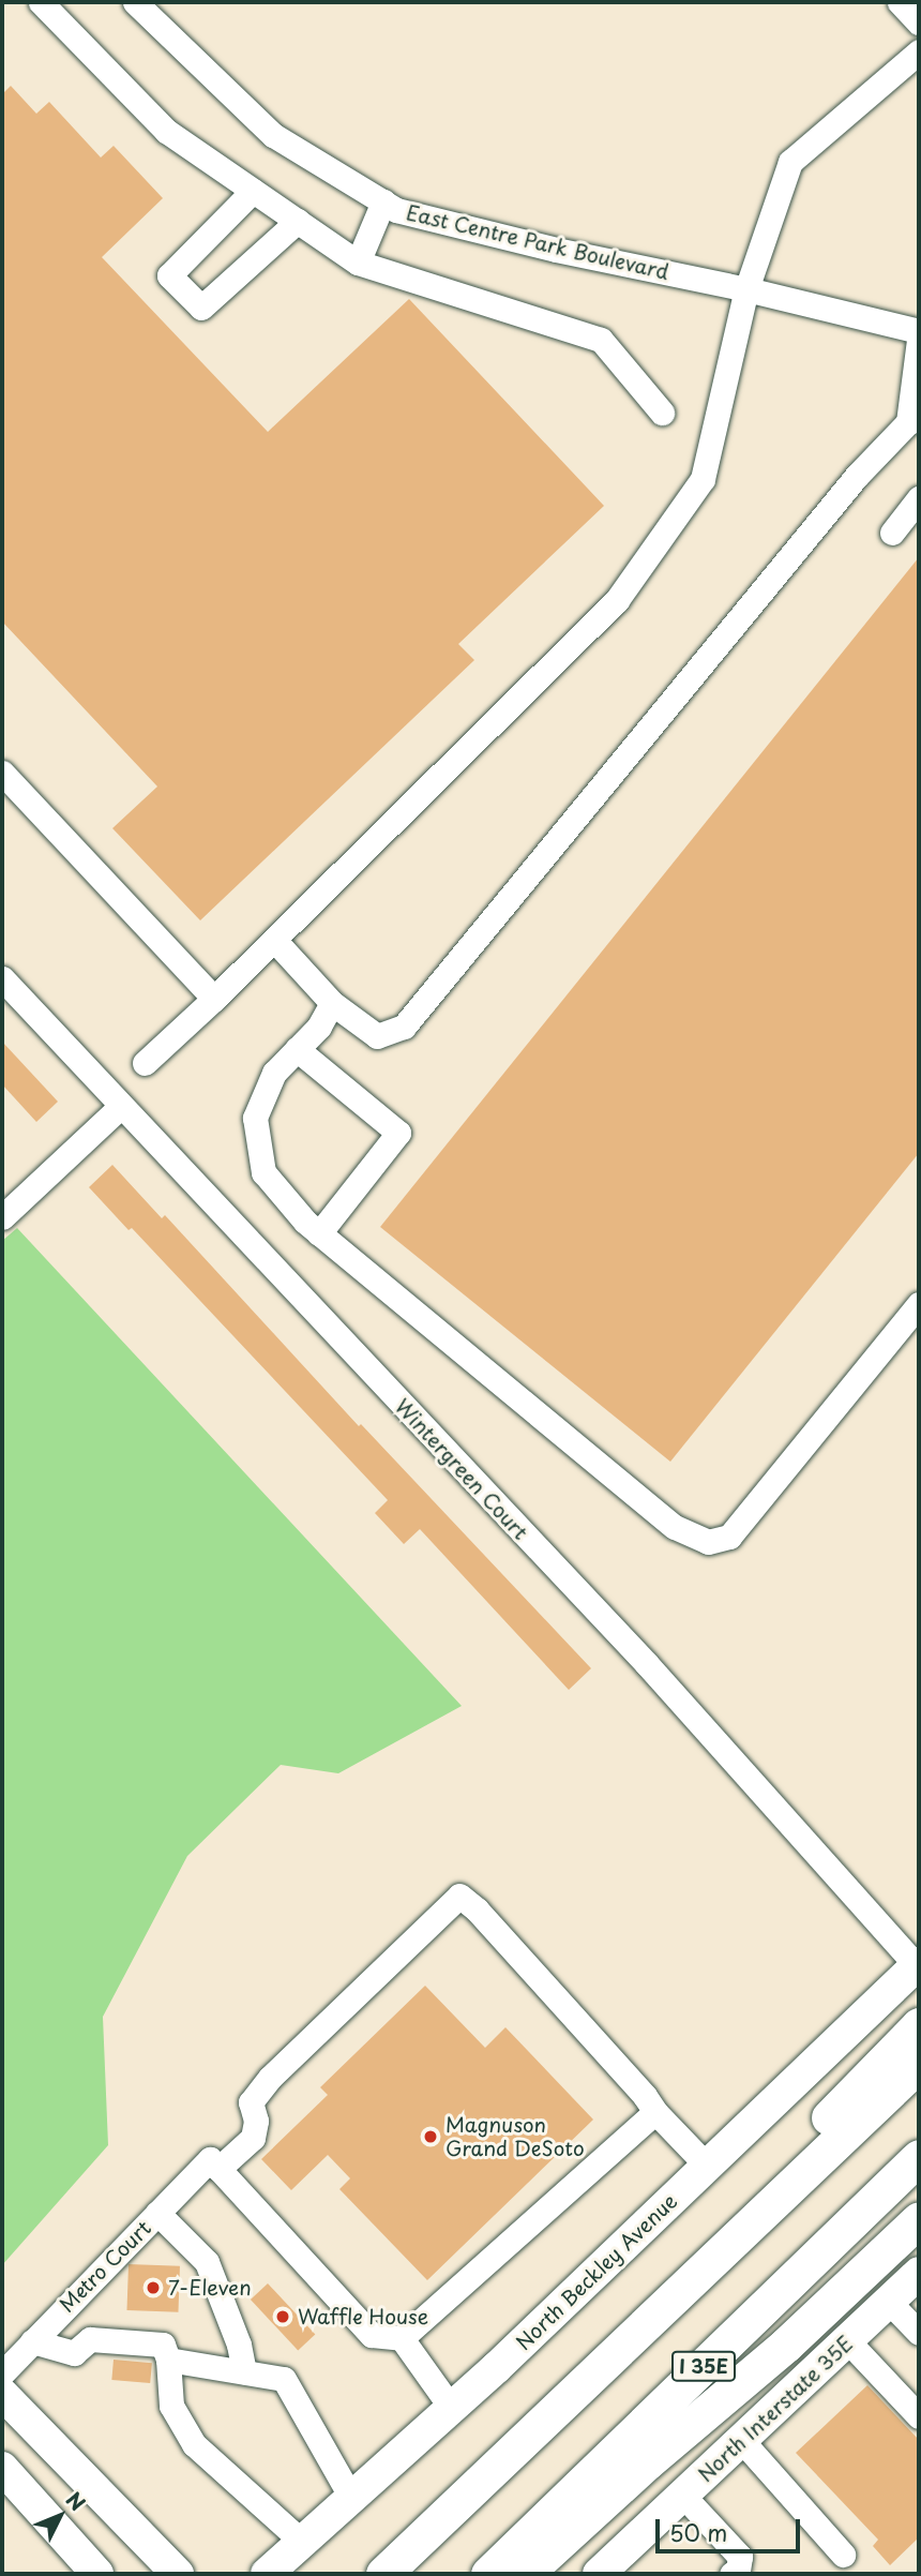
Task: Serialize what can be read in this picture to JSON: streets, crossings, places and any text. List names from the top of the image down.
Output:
{
  "streets": {
    "highway": ["I 35E"],
    "main road": ["North Beckley Avenue", "North Interstate 35E"],
    "street": ["East Centre Park Boulevard", "Wintergreen Court", "Metro Court"]
  },
  "crossings": [
    ["Wintergreen Court", "North Beckley Avenue"]
  ],
  "places": ["Magnuson Grand DeSoto", "7-Eleven", "Waffle House"],
  "scale_bar": "50 m",
  "north": "top right"
}
